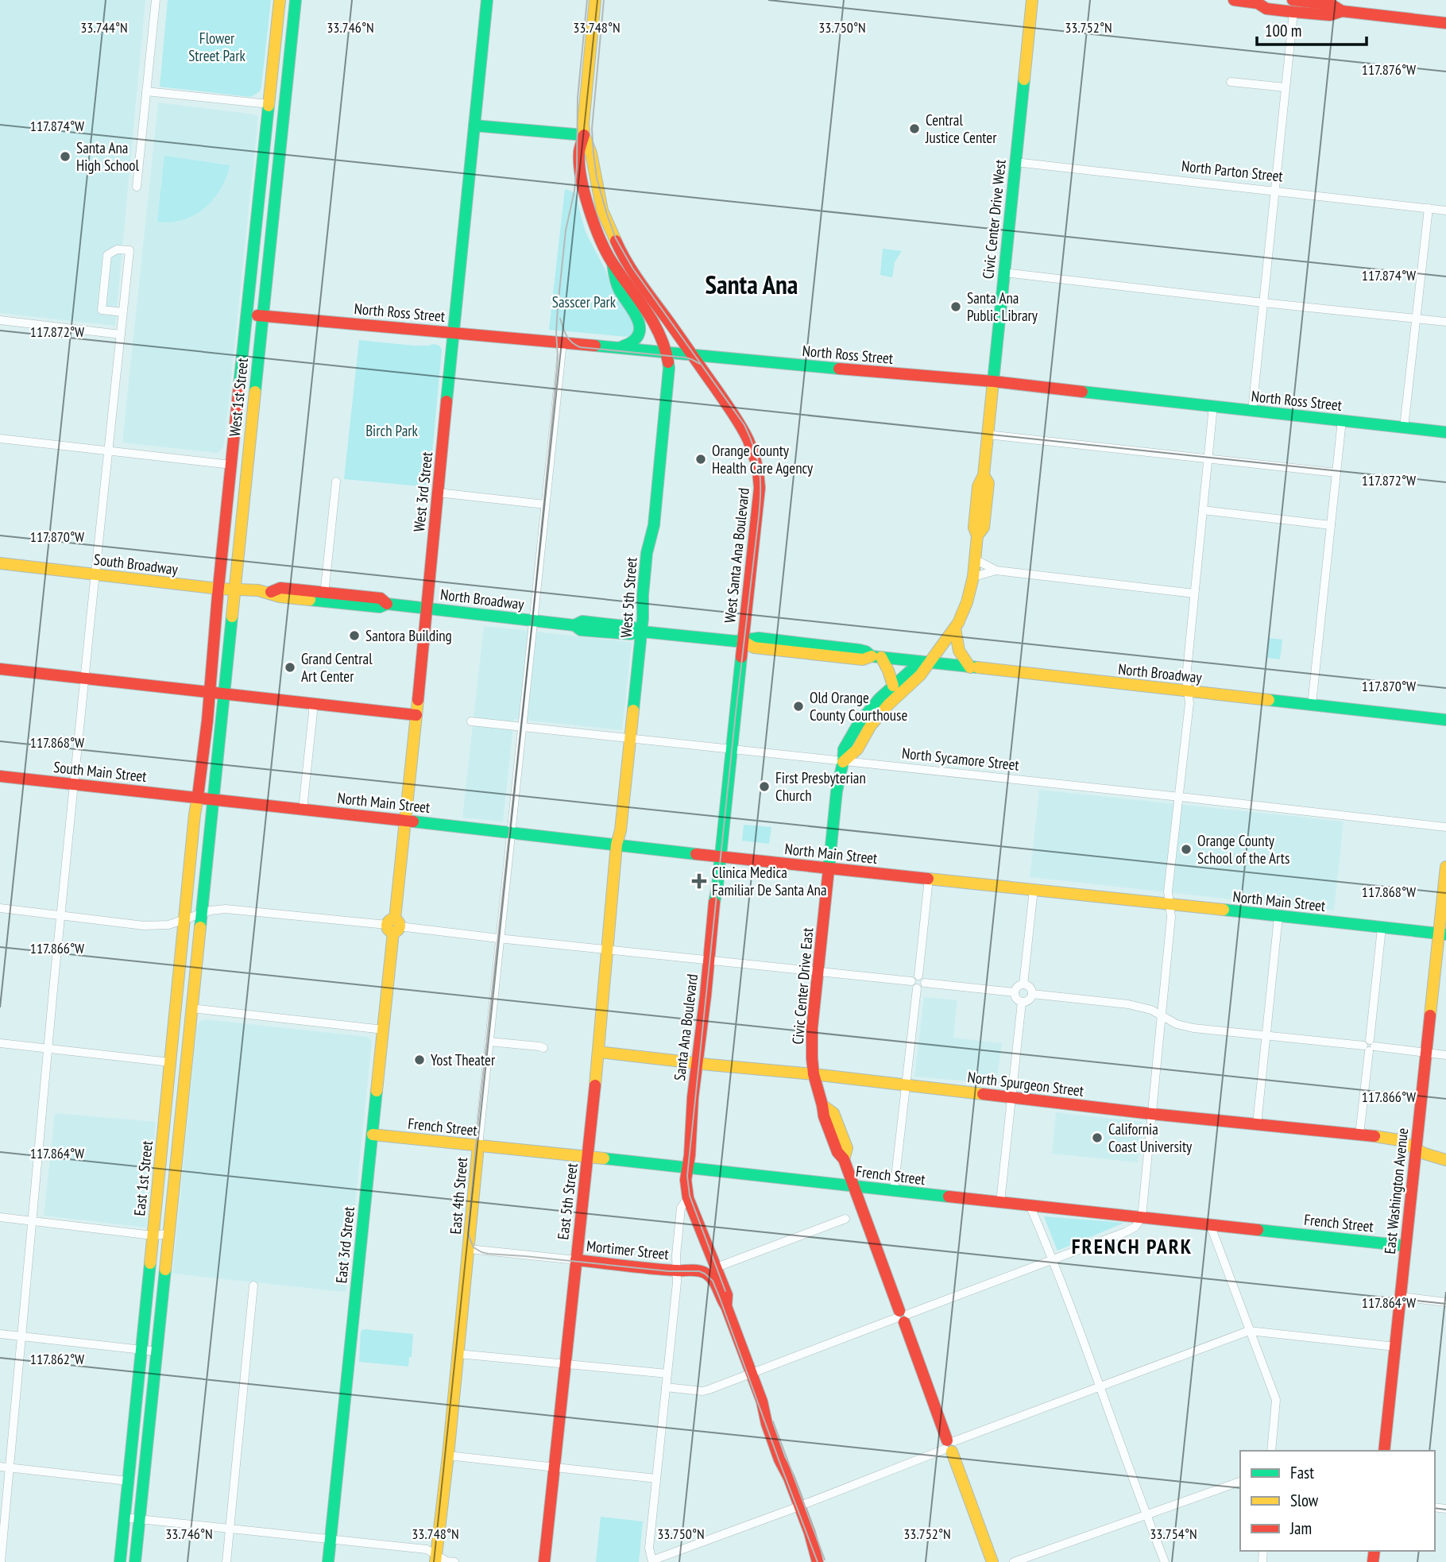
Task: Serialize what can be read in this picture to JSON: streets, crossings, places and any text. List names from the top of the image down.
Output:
{
  "streets": {
    "main road": [
      "Civic Center Drive West",
      "North Ross Street",
      "West 1st Street",
      "West 3rd Street",
      "West Santa Ana Boulevard",
      "South Broadway",
      "West 5th Street",
      "North Broadway",
      "South Main Street",
      "North Main Street",
      "Civic Center Drive East",
      "Santa Ana Boulevard",
      "North Spurgeon Street",
      "French Street",
      "East 1st Street",
      "East Washington Avenue",
      "East 4th Street",
      "East 5th Street",
      "East 3rd Street",
      "Mortimer Street"
    ],
    "street": ["North Parton Street", "North Sycamore Street"]
  },
  "crossings": [
    ["North Parton Street", "Civic Center Drive West"],
    ["Civic Center Drive West", "North Ross Street"],
    ["Civic Center Drive West", "North Broadway"],
    ["Civic Center Drive West", "North Sycamore Street"],
    ["Civic Center Drive West", "North Main Street"],
    ["Civic Center Drive West", "Civic Center Drive East"],
    ["North Ross Street", "West 1st Street"],
    ["North Ross Street", "West 3rd Street"],
    ["North Ross Street", "West Santa Ana Boulevard"],
    ["North Ross Street", "West 5th Street"],
    ["North Ross Street", "East 4th Street"],
    ["West 1st Street", "South Broadway"],
    ["West 1st Street", "North Broadway"],
    ["West 1st Street", "South Main Street"],
    ["West 1st Street", "North Main Street"],
    ["West 1st Street", "East 1st Street"],
    ["West 3rd Street", "North Broadway"],
    ["West 3rd Street", "North Main Street"],
    ["West 3rd Street", "East 3rd Street"],
    ["West Santa Ana Boulevard", "West 5th Street"],
    ["West Santa Ana Boulevard", "North Broadway"],
    ["West Santa Ana Boulevard", "North Sycamore Street"],
    ["West Santa Ana Boulevard", "North Main Street"],
    ["West Santa Ana Boulevard", "Santa Ana Boulevard"],
    ["South Broadway", "North Broadway"],
    ["West 5th Street", "North Broadway"],
    ["West 5th Street", "North Sycamore Street"],
    ["West 5th Street", "North Main Street"],
    ["West 5th Street", "East 5th Street"],
    ["North Broadway", "East 4th Street"],
    ["North Sycamore Street", "East 4th Street"],
    ["South Main Street", "North Main Street"],
    ["South Main Street", "East 1st Street"],
    ["North Main Street", "Civic Center Drive East"],
    ["North Main Street", "East 1st Street"],
    ["North Main Street", "East Washington Avenue"],
    ["North Main Street", "East 4th Street"],
    ["North Main Street", "East 5th Street"],
    ["North Main Street", "East 3rd Street"],
    ["Civic Center Drive East", "North Spurgeon Street"],
    ["Civic Center Drive East", "French Street"],
    ["Santa Ana Boulevard", "North Spurgeon Street"],
    ["Santa Ana Boulevard", "French Street"],
    ["Santa Ana Boulevard", "Mortimer Street"],
    ["North Spurgeon Street", "East Washington Avenue"],
    ["North Spurgeon Street", "East 5th Street"],
    ["French Street", "East Washington Avenue"],
    ["French Street", "East 4th Street"],
    ["French Street", "East 5th Street"],
    ["French Street", "East 3rd Street"],
    ["East 4th Street", "Mortimer Street"],
    ["East 5th Street", "Mortimer Street"]
  ],
  "districts": ["Santa Ana", "FRENCH PARK"],
  "parks": ["Flower Street Park", "Sasscer Park", "Birch Park"],
  "places": {
    "other": [
      "Central Justice Center",
      "Santa Ana High School",
      "Santa Ana Public Library",
      "Orange County Health Care Agency",
      "Santora Building",
      "Grand Central Art Center",
      "Old Orange County Courthouse",
      "First Presbyterian Church",
      "Orange County School of the Arts",
      "Yost Theater",
      "California Coast University"
    ],
    "health": ["Clinica Medica Familiar De Santa Ana"]
  },
  "legend": ["Fast", "Slow", "Jam"],
  "scale_bar": "100 m",
  "coordinates": [
    "33.744°N",
    "33.746°N",
    "33.748°N",
    "33.750°N",
    "33.752°N",
    "117.876°W",
    "117.874°W",
    "117.872°W",
    "117.870°W",
    "117.868°W",
    "117.866°W",
    "117.864°W",
    "117.862°W",
    "33.754°N"
  ]
}
